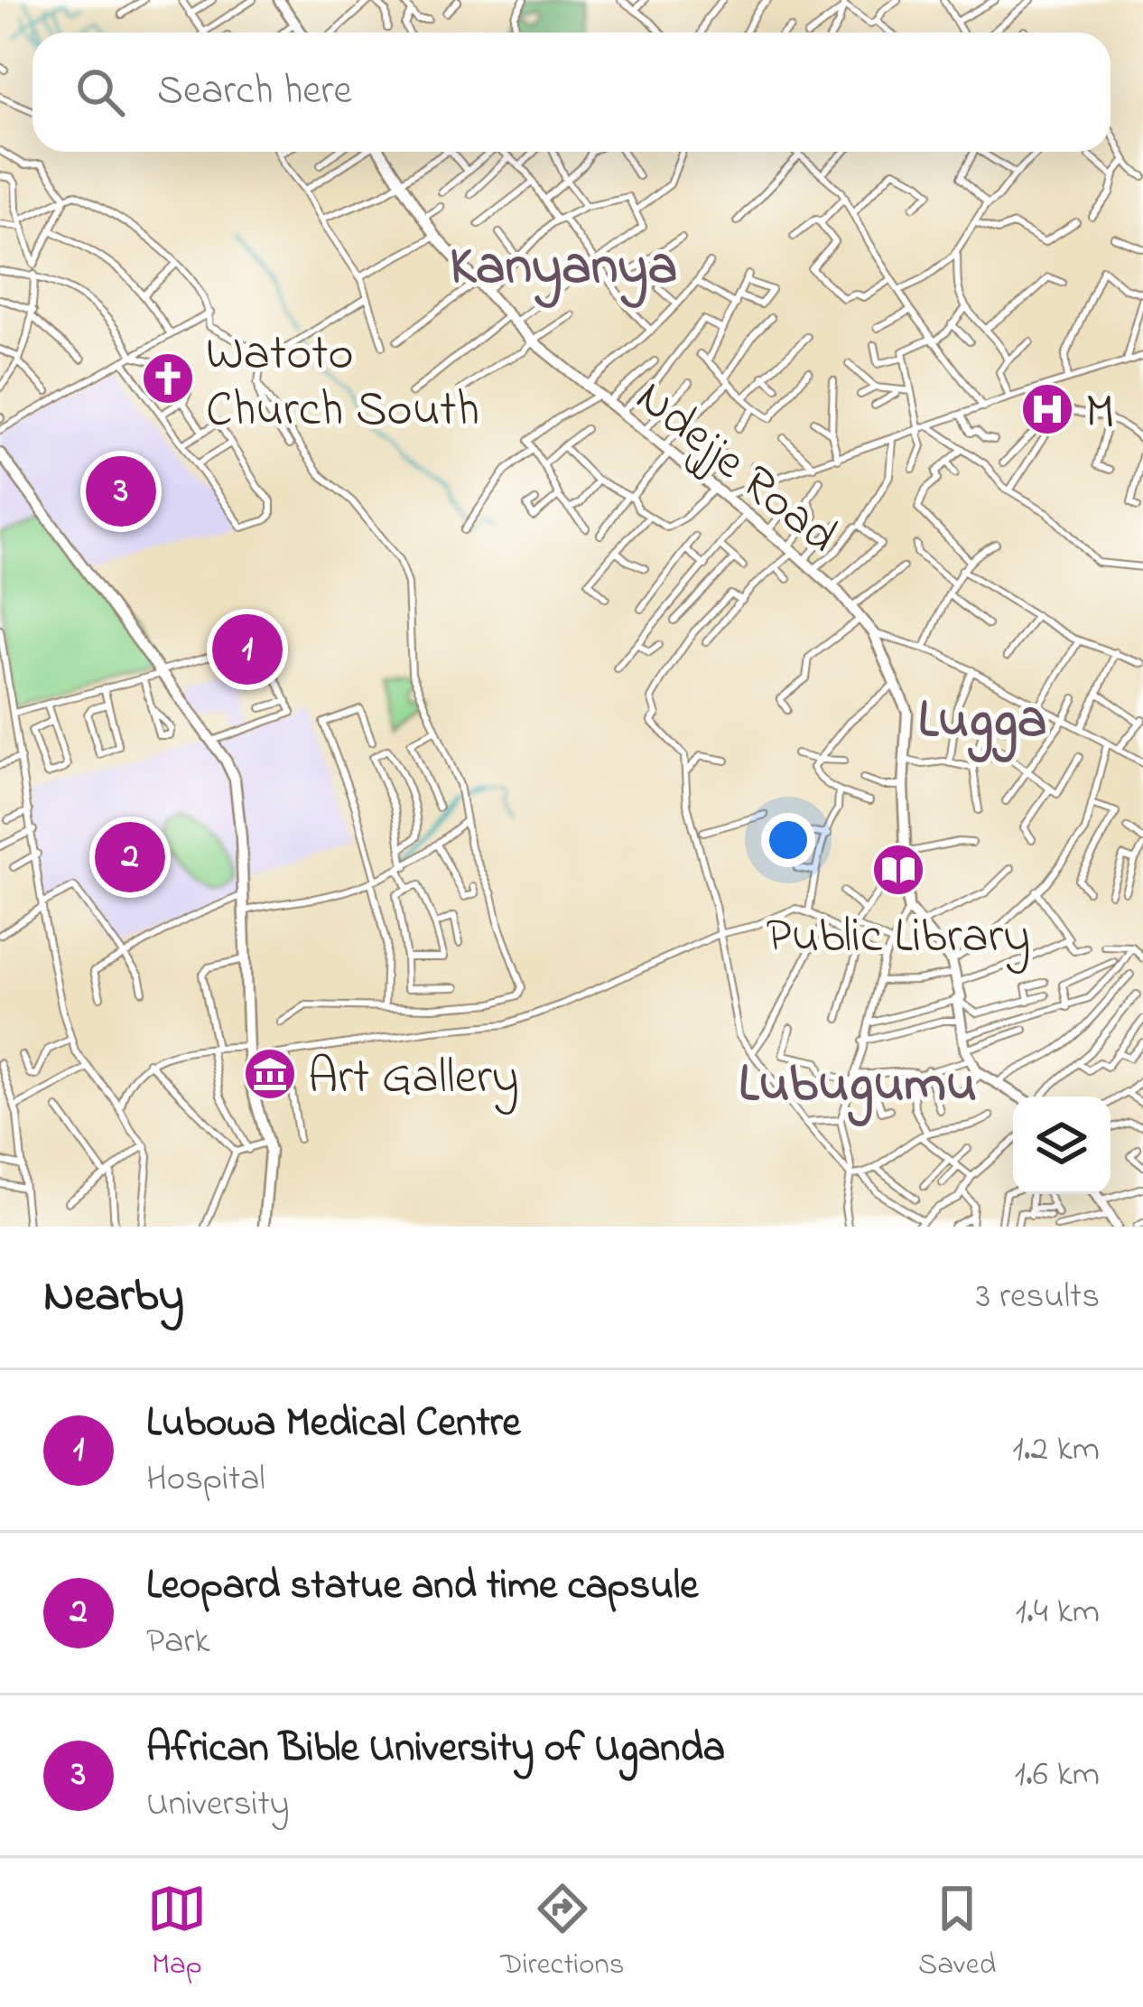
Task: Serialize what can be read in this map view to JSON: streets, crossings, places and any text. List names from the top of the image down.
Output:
{
  "streets": {
    "street": ["Ndejje Road"]
  },
  "districts": ["Kanyanya", "Lugga", "Lubugumu"],
  "places": {
    "church": ["Watoto Church South"],
    "hospital": ["M"],
    "library": ["Public Library"],
    "museum": ["Art Gallery"]
  },
  "page": {
    "search": "Search here",
    "pins": ["3", "1", "2"],
    "heading": ["Nearby", "3 results"],
    "list": [
      {
        "mark": "1",
        "name": "Lubowa Medical Centre",
        "note": "Hospital",
        "value": "1.2 km"
      },
      {
        "mark": "2",
        "name": "Leopard statue and time capsule",
        "note": "Park",
        "value": "1.4 km"
      },
      {
        "mark": "3",
        "name": "African Bible University of Uganda",
        "note": "University",
        "value": "1.6 km"
      }
    ],
    "nav": ["Map", "Directions", "Saved"]
  }
}
